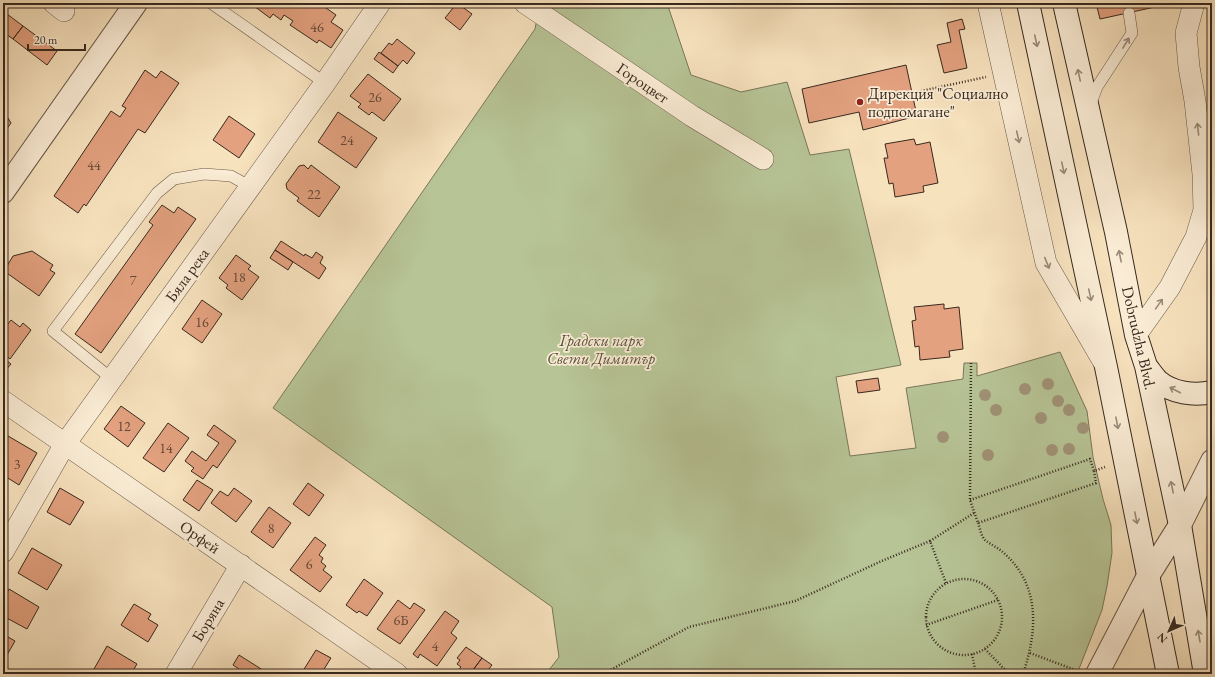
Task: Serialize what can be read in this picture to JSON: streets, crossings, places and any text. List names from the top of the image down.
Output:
{
  "streets": {
    "main road": ["Dobrudzha Blvd."],
    "street": [
      "Гороцвет",
      "Бяла река",
      "Орфей",
      "Боряна"
    ]
  },
  "crossings": [
    ["Бяла река", "Орфей"],
    ["Орфей", "Боряна"]
  ],
  "parks": ["Градски парк Свети Димитър"],
  "places": ["Дирекция \"Социално подпомагане\""],
  "house_numbers": [
    "46",
    "26",
    "24",
    "44",
    "22",
    "18",
    "7",
    "16",
    "12",
    "14",
    "3",
    "8",
    "6",
    "6Б",
    "4"
  ],
  "scale_bar": "20 m",
  "north": "bottom left"
}
